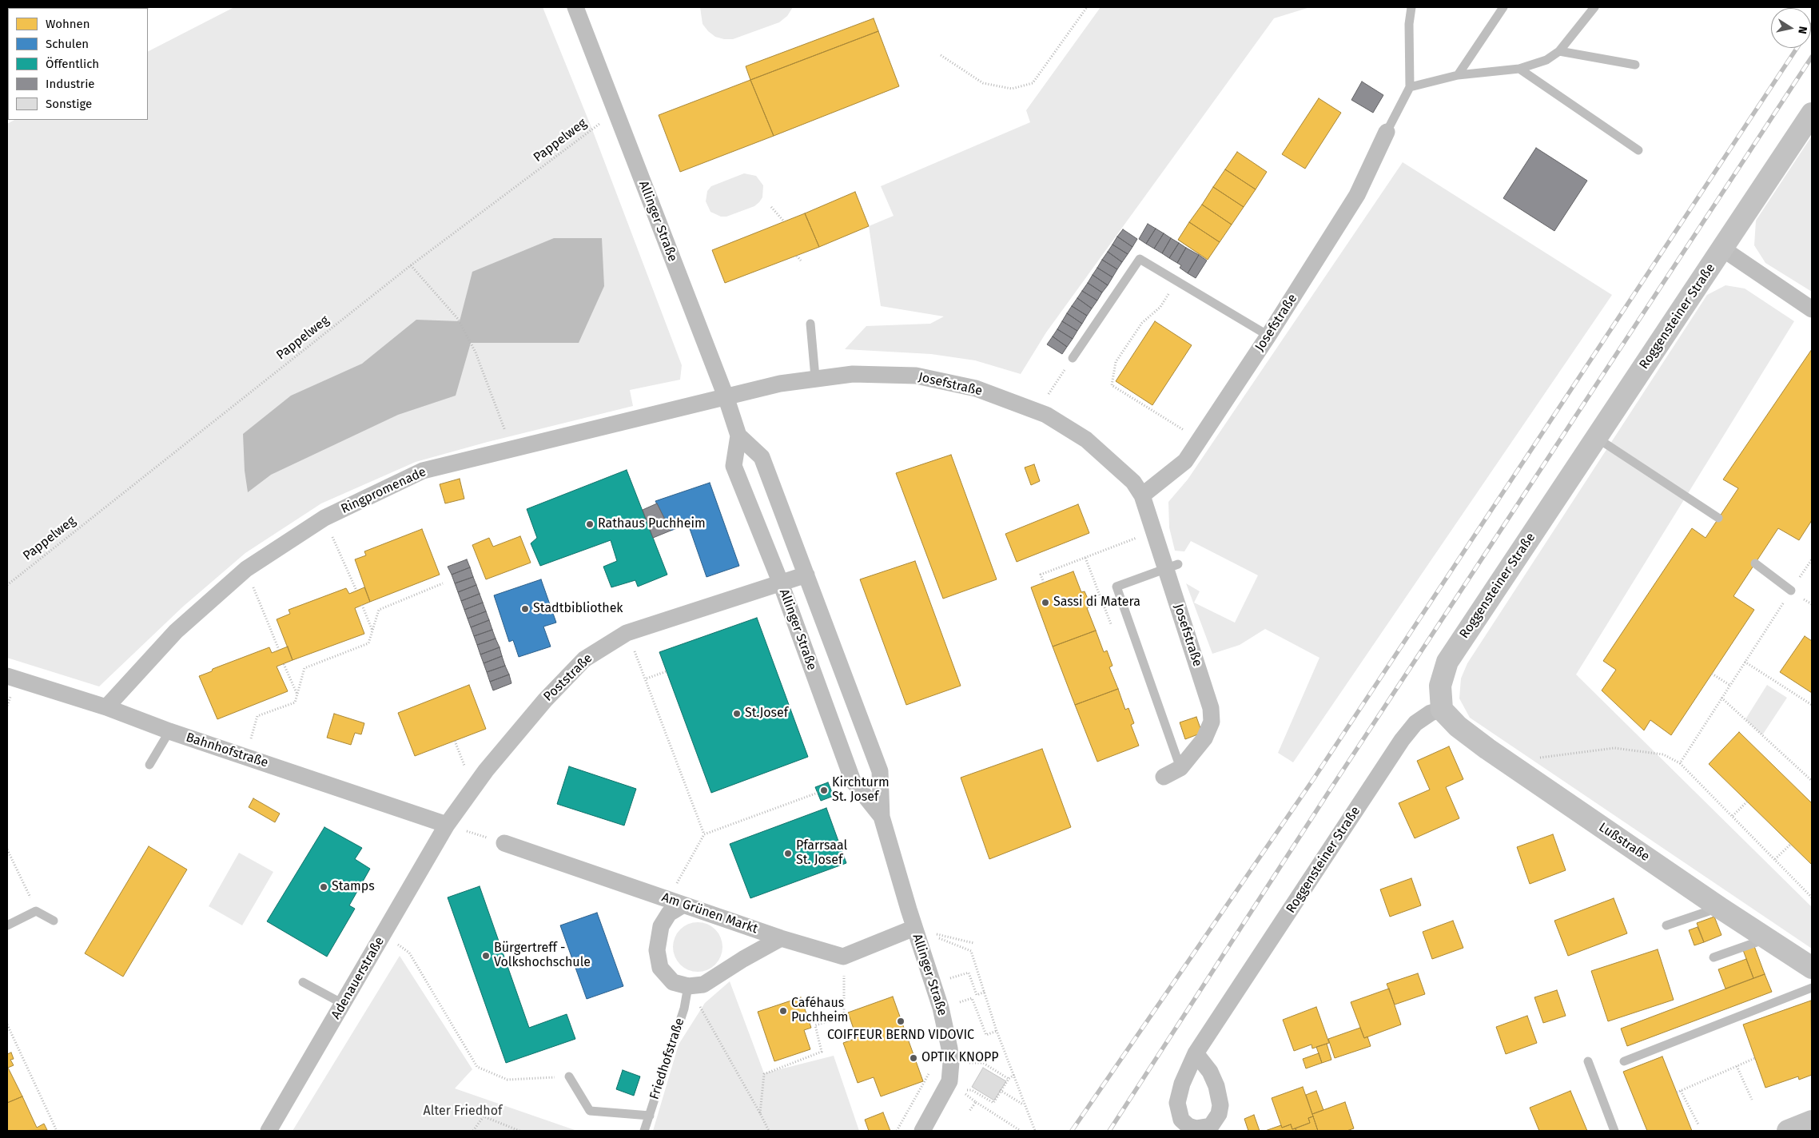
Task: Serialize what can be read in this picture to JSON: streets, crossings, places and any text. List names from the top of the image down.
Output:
{
  "streets": {
    "street": [
      "Allinger Straße",
      "Roggensteiner Straße",
      "Josefstraße",
      "Ringpromenade",
      "Poststraße",
      "Bahnhofstraße",
      "Lußstraße",
      "Am Grünen Markt",
      "Adenauerstraße"
    ],
    "lane": ["Friedhofstraße"],
    "path": ["Pappelweg"]
  },
  "crossings": [
    ["Pappelweg", "Allinger Straße"],
    ["Allinger Straße", "Josefstraße"],
    ["Allinger Straße", "Ringpromenade"],
    ["Allinger Straße", "Poststraße"],
    ["Roggensteiner Straße", "Lußstraße"],
    ["Josefstraße", "Ringpromenade"],
    ["Ringpromenade", "Bahnhofstraße"],
    ["Poststraße", "Bahnhofstraße"],
    ["Poststraße", "Adenauerstraße"],
    ["Bahnhofstraße", "Adenauerstraße"]
  ],
  "parks": ["Alter Friedhof"],
  "places": [
    "Rathaus Puchheim",
    "Sassi di Matera",
    "Stadtbibliothek",
    "St.Josef",
    "Kirchturm St. Josef",
    "Pfarrsaal St. Josef",
    "Stamps",
    "Bürgertreff - Volkshochschule",
    "Caféhaus Puchheim",
    "COIFFEUR BERND VIDOVIC",
    "OPTIK KNOPP"
  ],
  "legend": [
    "Wohnen",
    "Schulen",
    "Öffentlich",
    "Industrie",
    "Sonstige"
  ],
  "north": "right"
}
